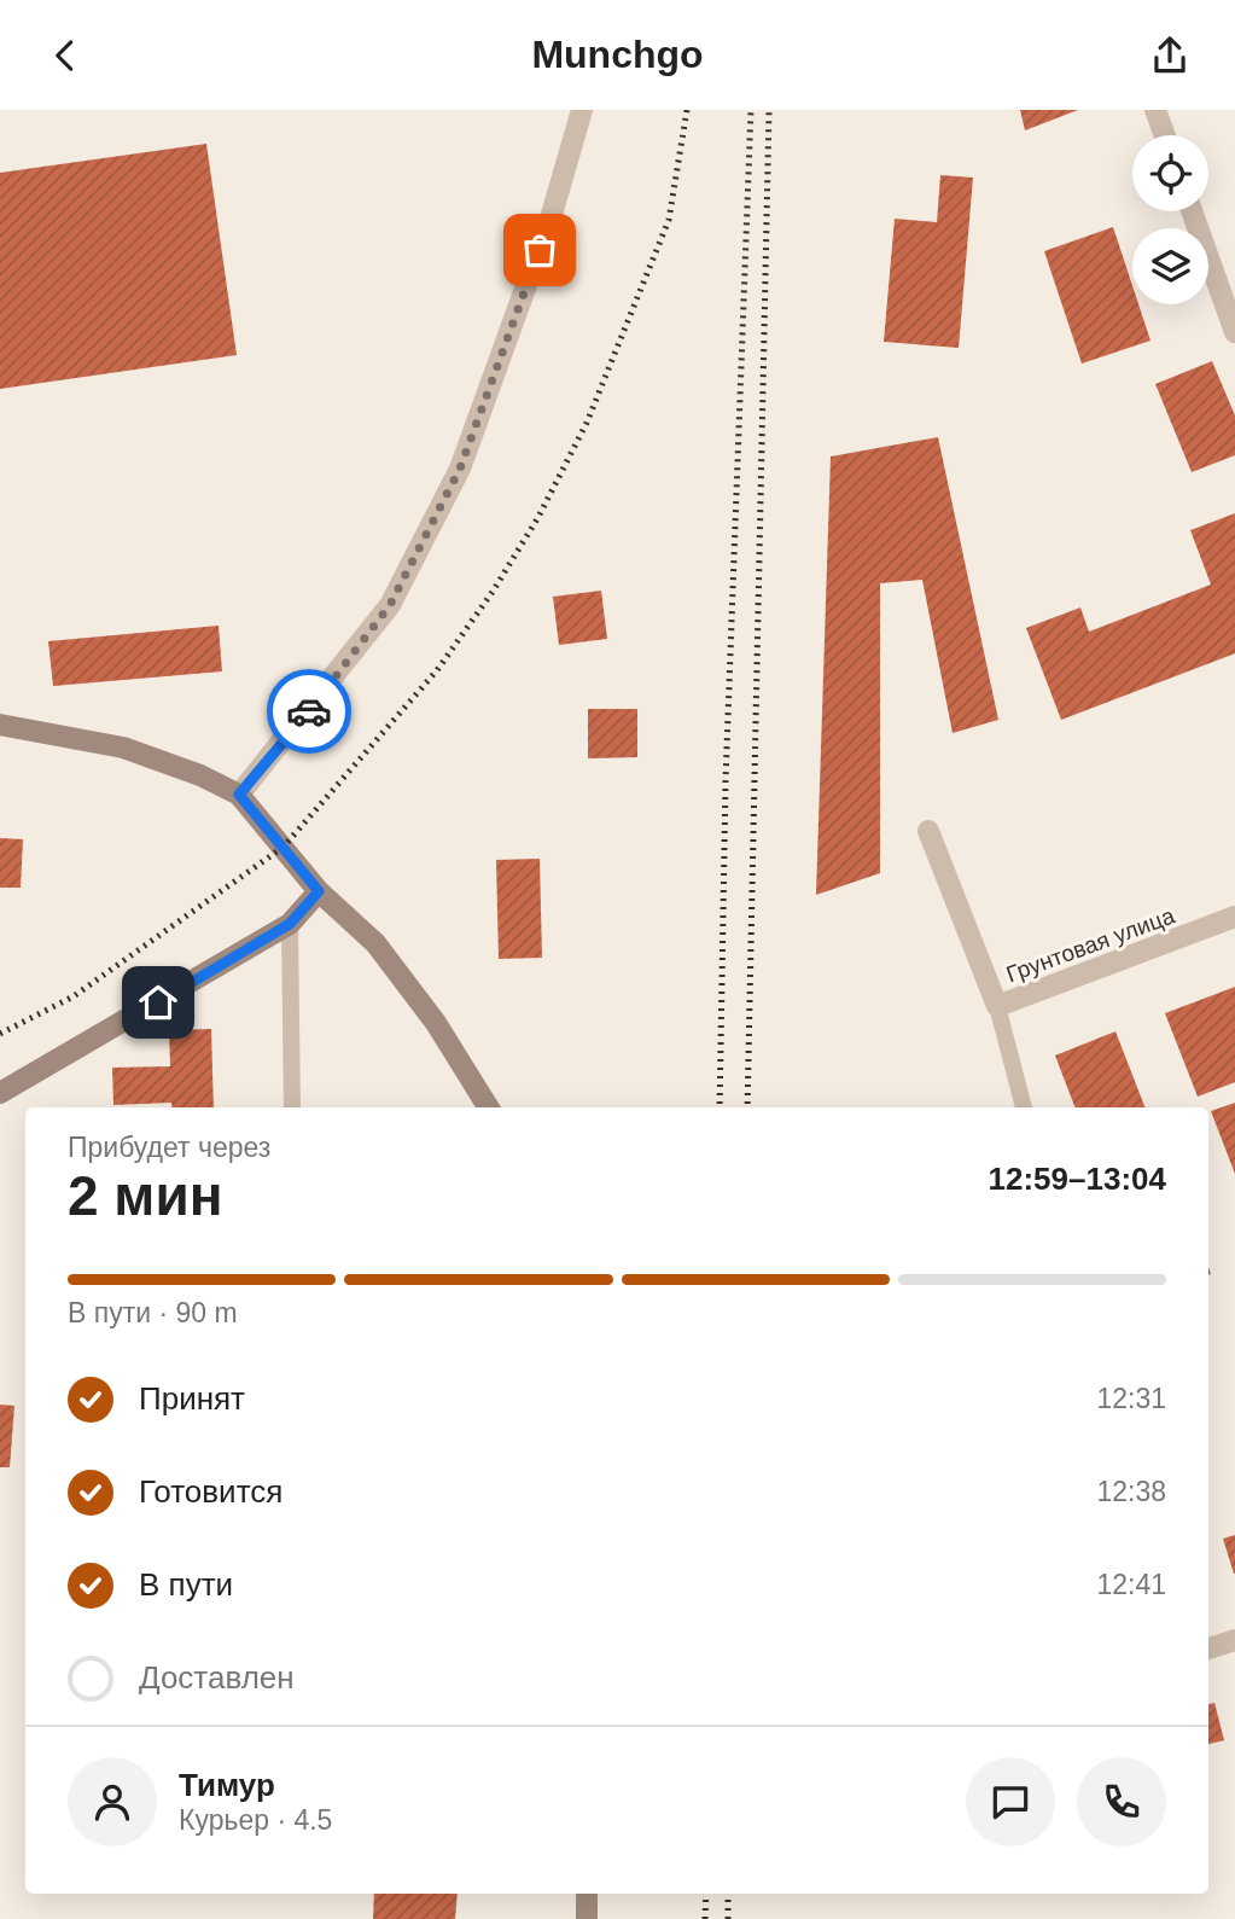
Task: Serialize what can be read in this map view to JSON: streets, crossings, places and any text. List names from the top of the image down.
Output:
{
  "streets": {
    "street": ["Грунтовая улица"]
  },
  "page": {
    "header": "Munchgo",
    "heading": ["2 мин", "Прибудет через", "12:59–13:04"],
    "panel": ["Тимур", "Курьер · 4.5"],
    "bar": "В пути · 90 m",
    "list": [
      ["Принят", "12:31"],
      ["Готовится", "12:38"],
      ["В пути", "12:41"],
      "Доставлен"
    ]
  }
}
